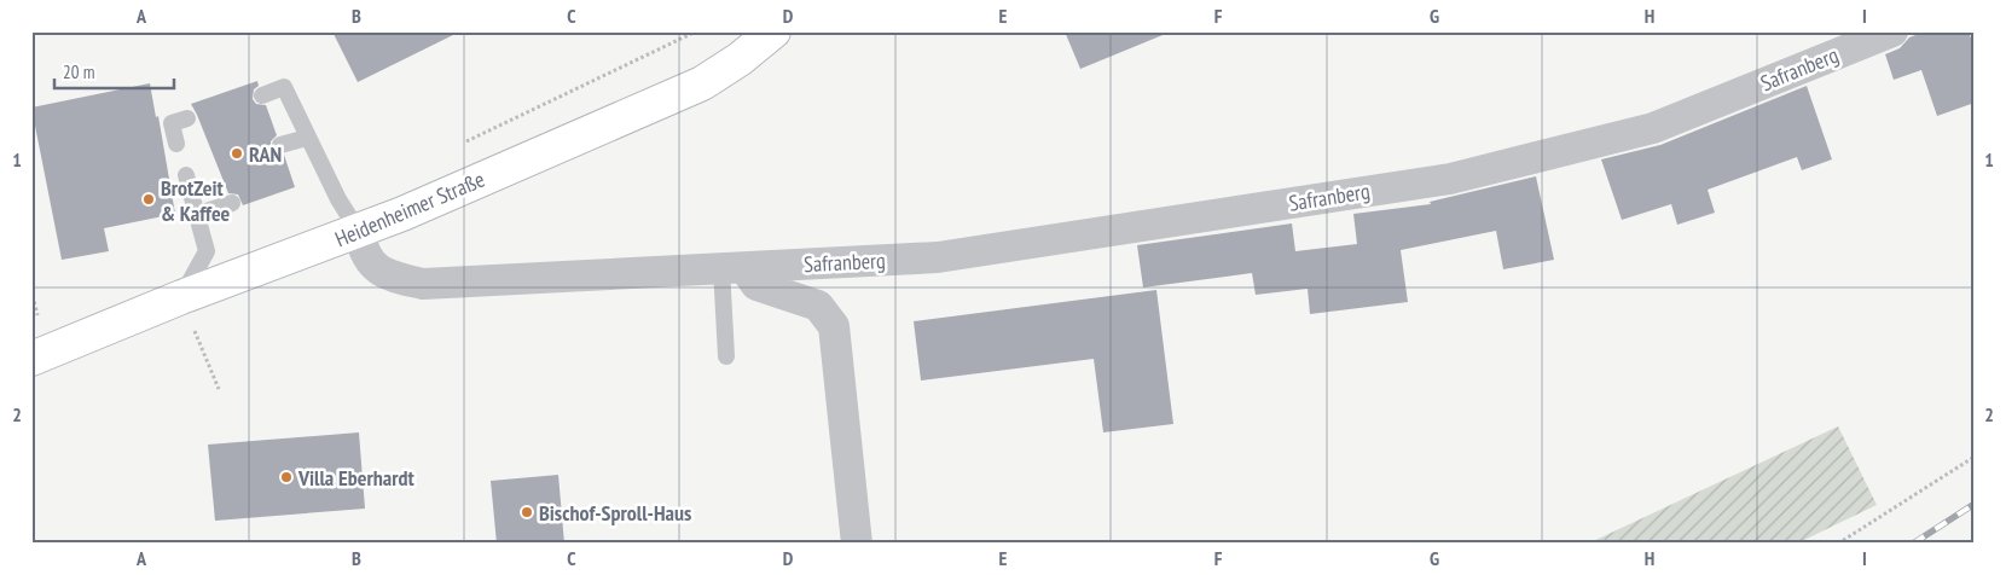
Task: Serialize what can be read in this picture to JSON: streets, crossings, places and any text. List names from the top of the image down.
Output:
{
  "streets": {
    "main road": ["Heidenheimer Straße"],
    "street": ["Safranberg"]
  },
  "crossings": [
    ["Safranberg", "Heidenheimer Straße"]
  ],
  "places": [
    "RAN",
    "BrotZeit & Kaffee",
    "Villa Eberhardt",
    "Bischof-Sproll-Haus"
  ],
  "scale_bar": "20 m",
  "grid": {
    "columns": [
      "A",
      "B",
      "C",
      "D",
      "E",
      "F",
      "G",
      "H",
      "I"
    ],
    "rows": ["1", "2"]
  }
}
